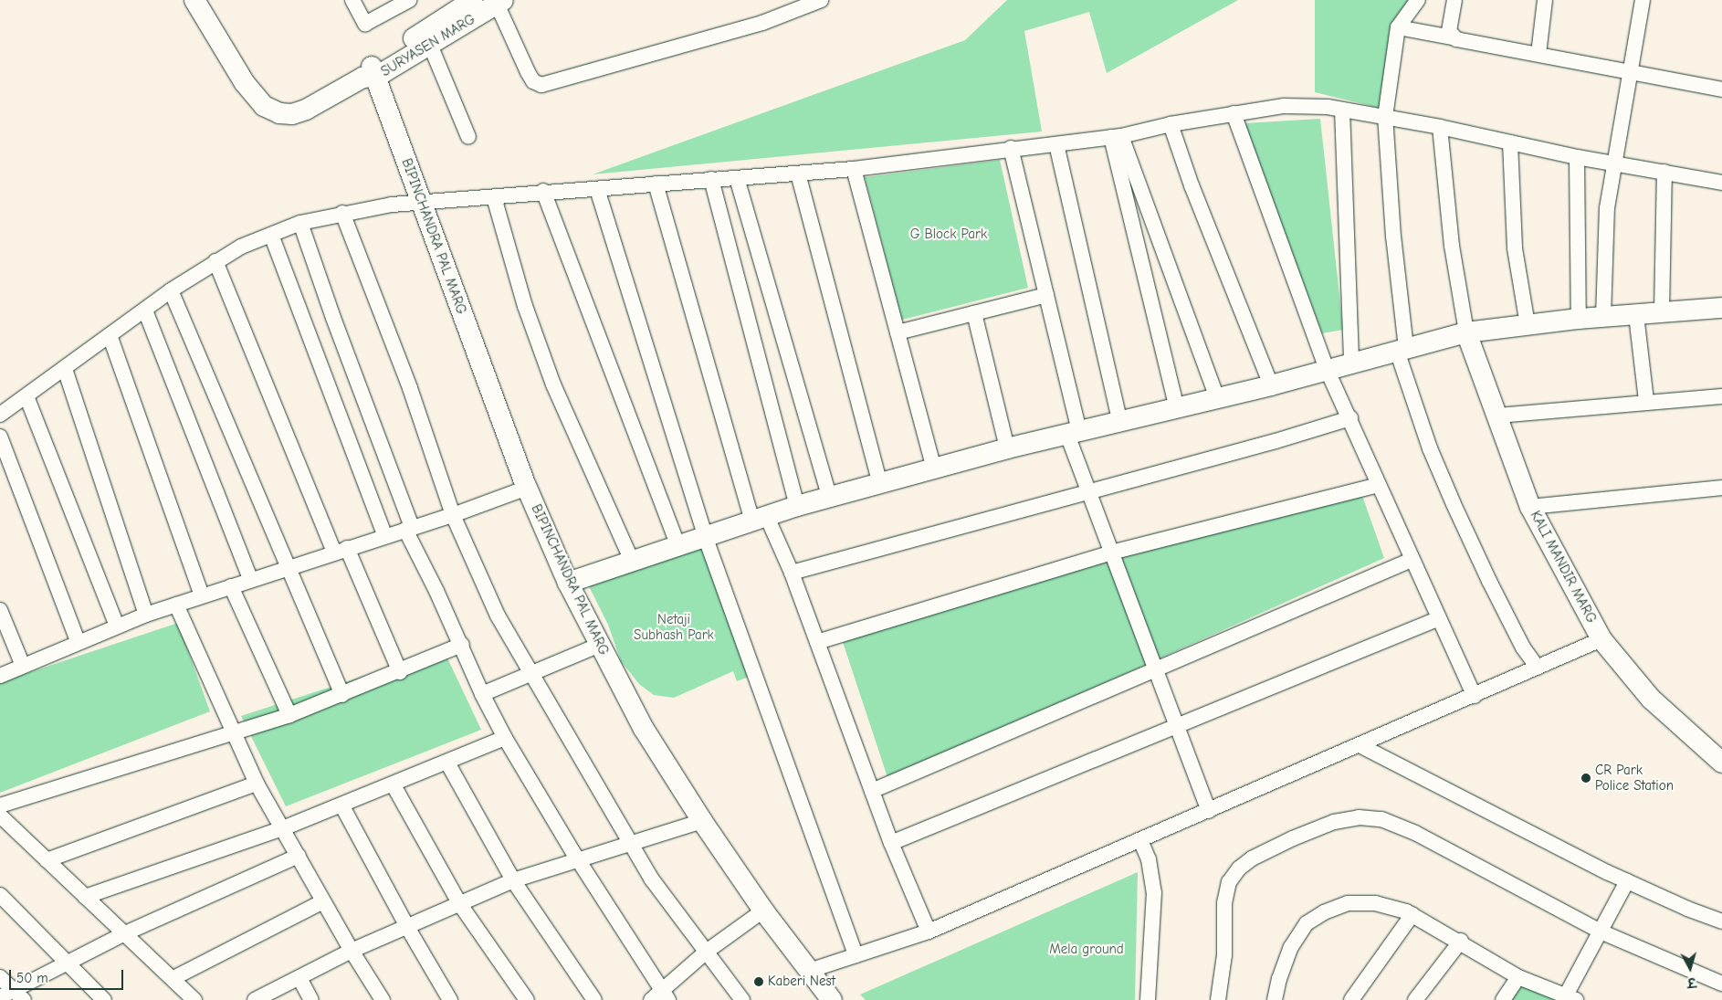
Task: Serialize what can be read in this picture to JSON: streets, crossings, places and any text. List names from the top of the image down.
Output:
{
  "streets": {
    "street": ["SURYASEN MARG", "BIPINCHANDRA PAL MARG", "KALI MANDIR MARG"]
  },
  "crossings": [
    ["SURYASEN MARG", "BIPINCHANDRA PAL MARG"]
  ],
  "parks": ["G Block Park", "Netaji Subhash Park", "Mela ground"],
  "places": ["CR Park Police Station", "Kaberi Nest"],
  "scale_bar": "50 m",
  "north": "bottom"
}
